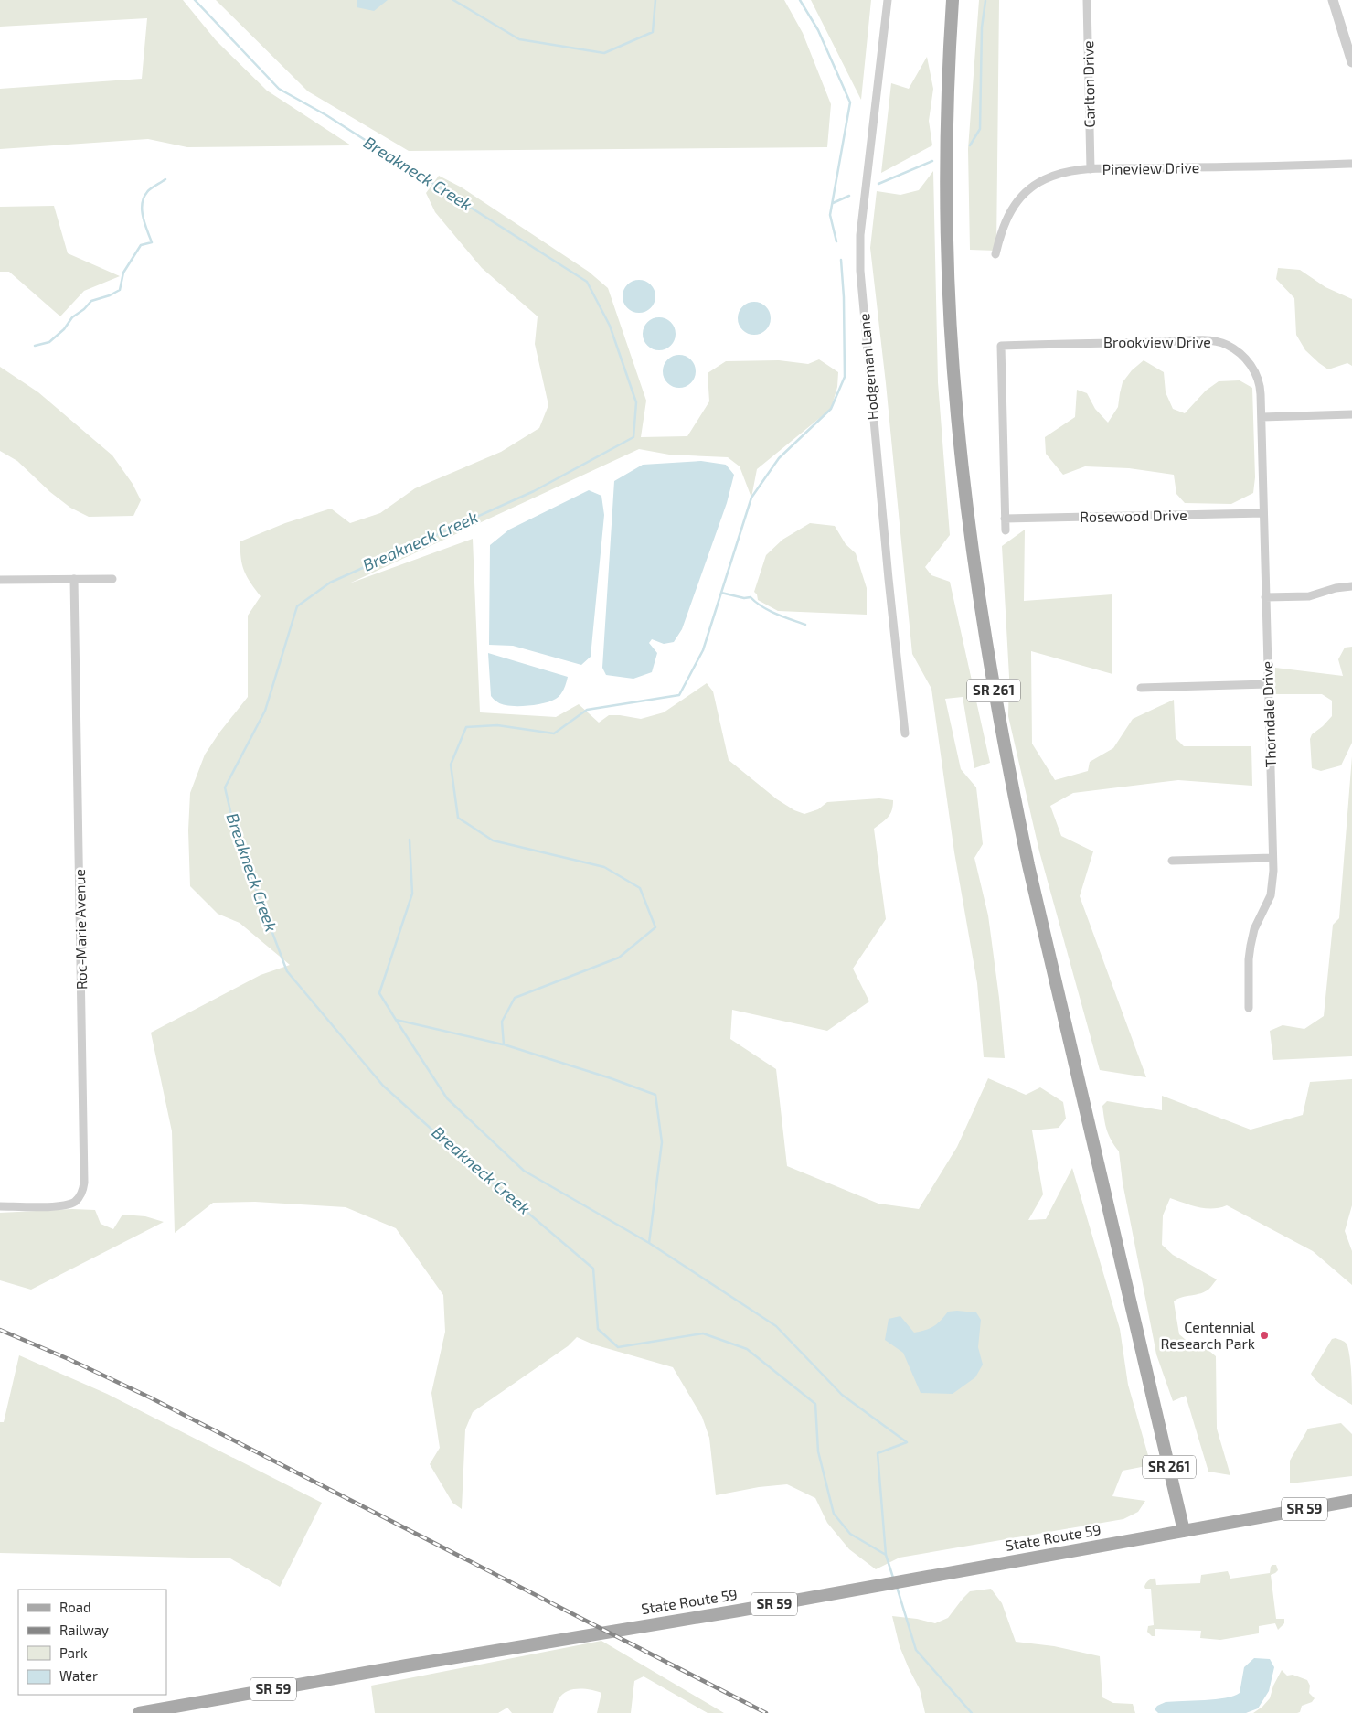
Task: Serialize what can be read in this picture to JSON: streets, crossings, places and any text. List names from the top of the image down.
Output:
{
  "streets": {
    "main road": ["SR 261", "SR 59", "State Route 59"],
    "street": [
      "Carlton Drive",
      "Pineview Drive",
      "Brookview Drive",
      "Hodgeman Lane",
      "Rosewood Drive",
      "Thorndale Drive",
      "Roc-Marie Avenue"
    ]
  },
  "crossings": [
    ["Carlton Drive", "Pineview Drive"],
    ["Brookview Drive", "Rosewood Drive"],
    ["Brookview Drive", "Thorndale Drive"],
    ["Rosewood Drive", "Thorndale Drive"],
    ["SR 261", "State Route 59"]
  ],
  "water": ["Breakneck Creek"],
  "places": ["Centennial Research Park"],
  "legend": [
    "Road",
    "Railway",
    "Park",
    "Water"
  ]
}
